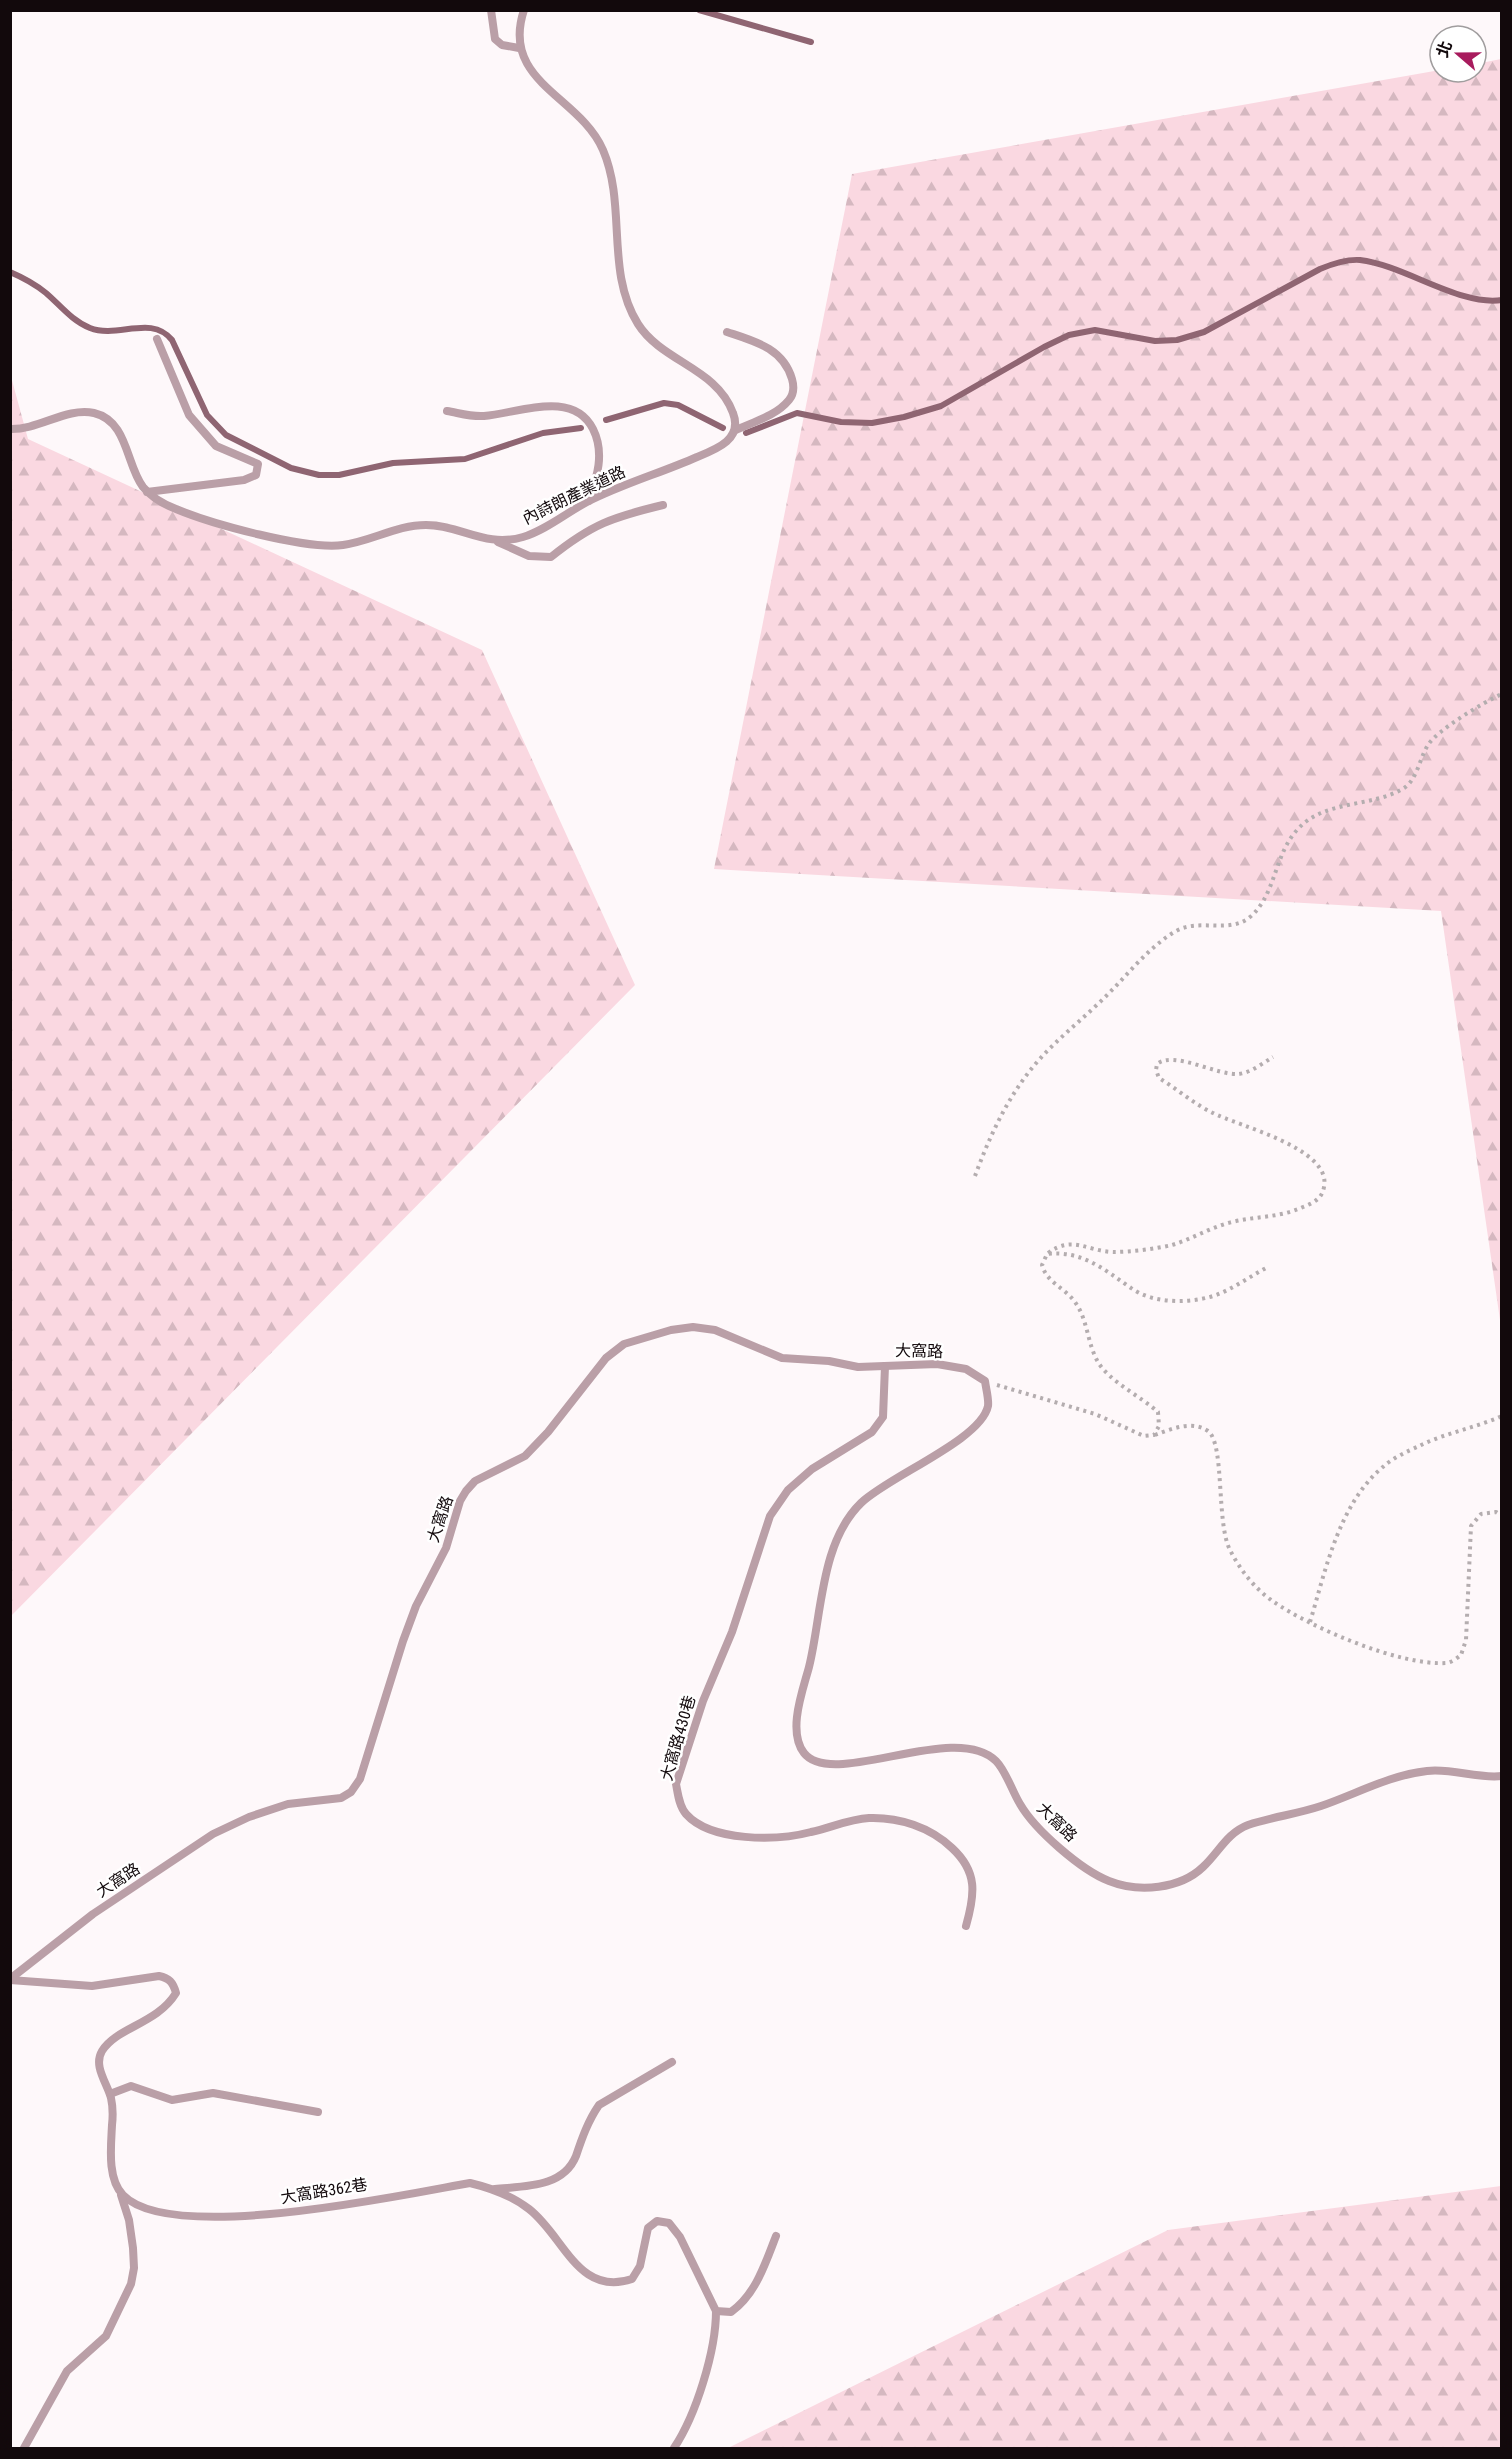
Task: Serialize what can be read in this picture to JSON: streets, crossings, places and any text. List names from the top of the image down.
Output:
{
  "streets": {
    "lane": [
      "內詩朗產業道路",
      "大窩路",
      "大窩路430巷",
      "大窩路362巷"
    ]
  },
  "crossings": [
    ["大窩路", "大窩路430巷"]
  ],
  "north": "left"
}
